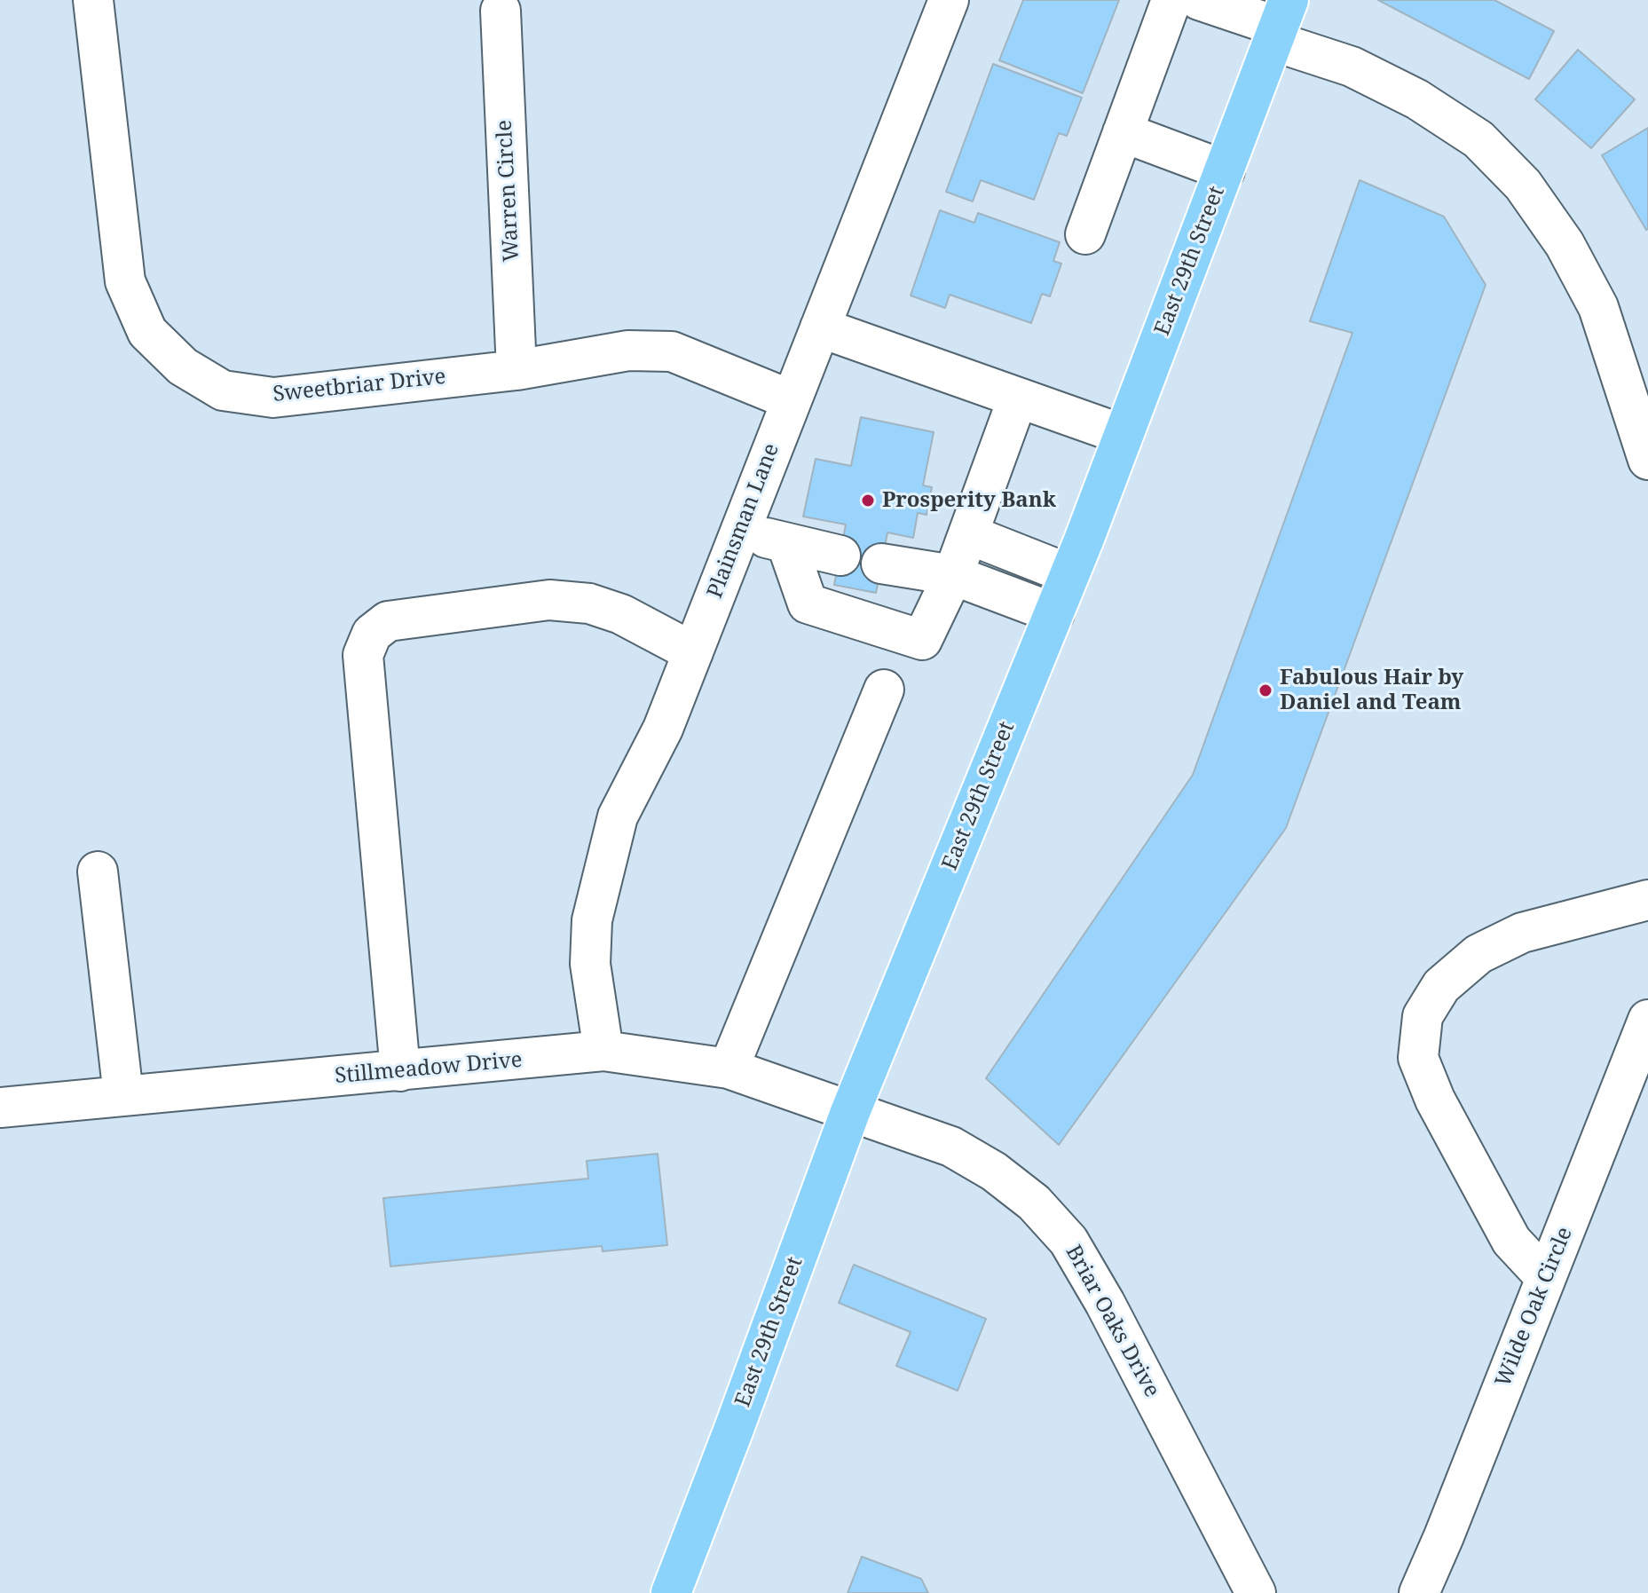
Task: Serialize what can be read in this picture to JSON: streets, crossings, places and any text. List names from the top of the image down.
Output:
{
  "streets": {
    "main road": ["East 29th Street"],
    "street": [
      "Warren Circle",
      "Sweetbriar Drive",
      "Plainsman Lane",
      "Stillmeadow Drive",
      "Wilde Oak Circle",
      "Briar Oaks Drive"
    ]
  },
  "crossings": [
    ["Warren Circle", "Sweetbriar Drive"],
    ["East 29th Street", "Stillmeadow Drive"],
    ["East 29th Street", "Briar Oaks Drive"],
    ["Sweetbriar Drive", "Plainsman Lane"],
    ["Plainsman Lane", "Stillmeadow Drive"],
    ["Stillmeadow Drive", "Briar Oaks Drive"]
  ],
  "places": ["Prosperity Bank", "Fabulous Hair by Daniel and Team"]
}
